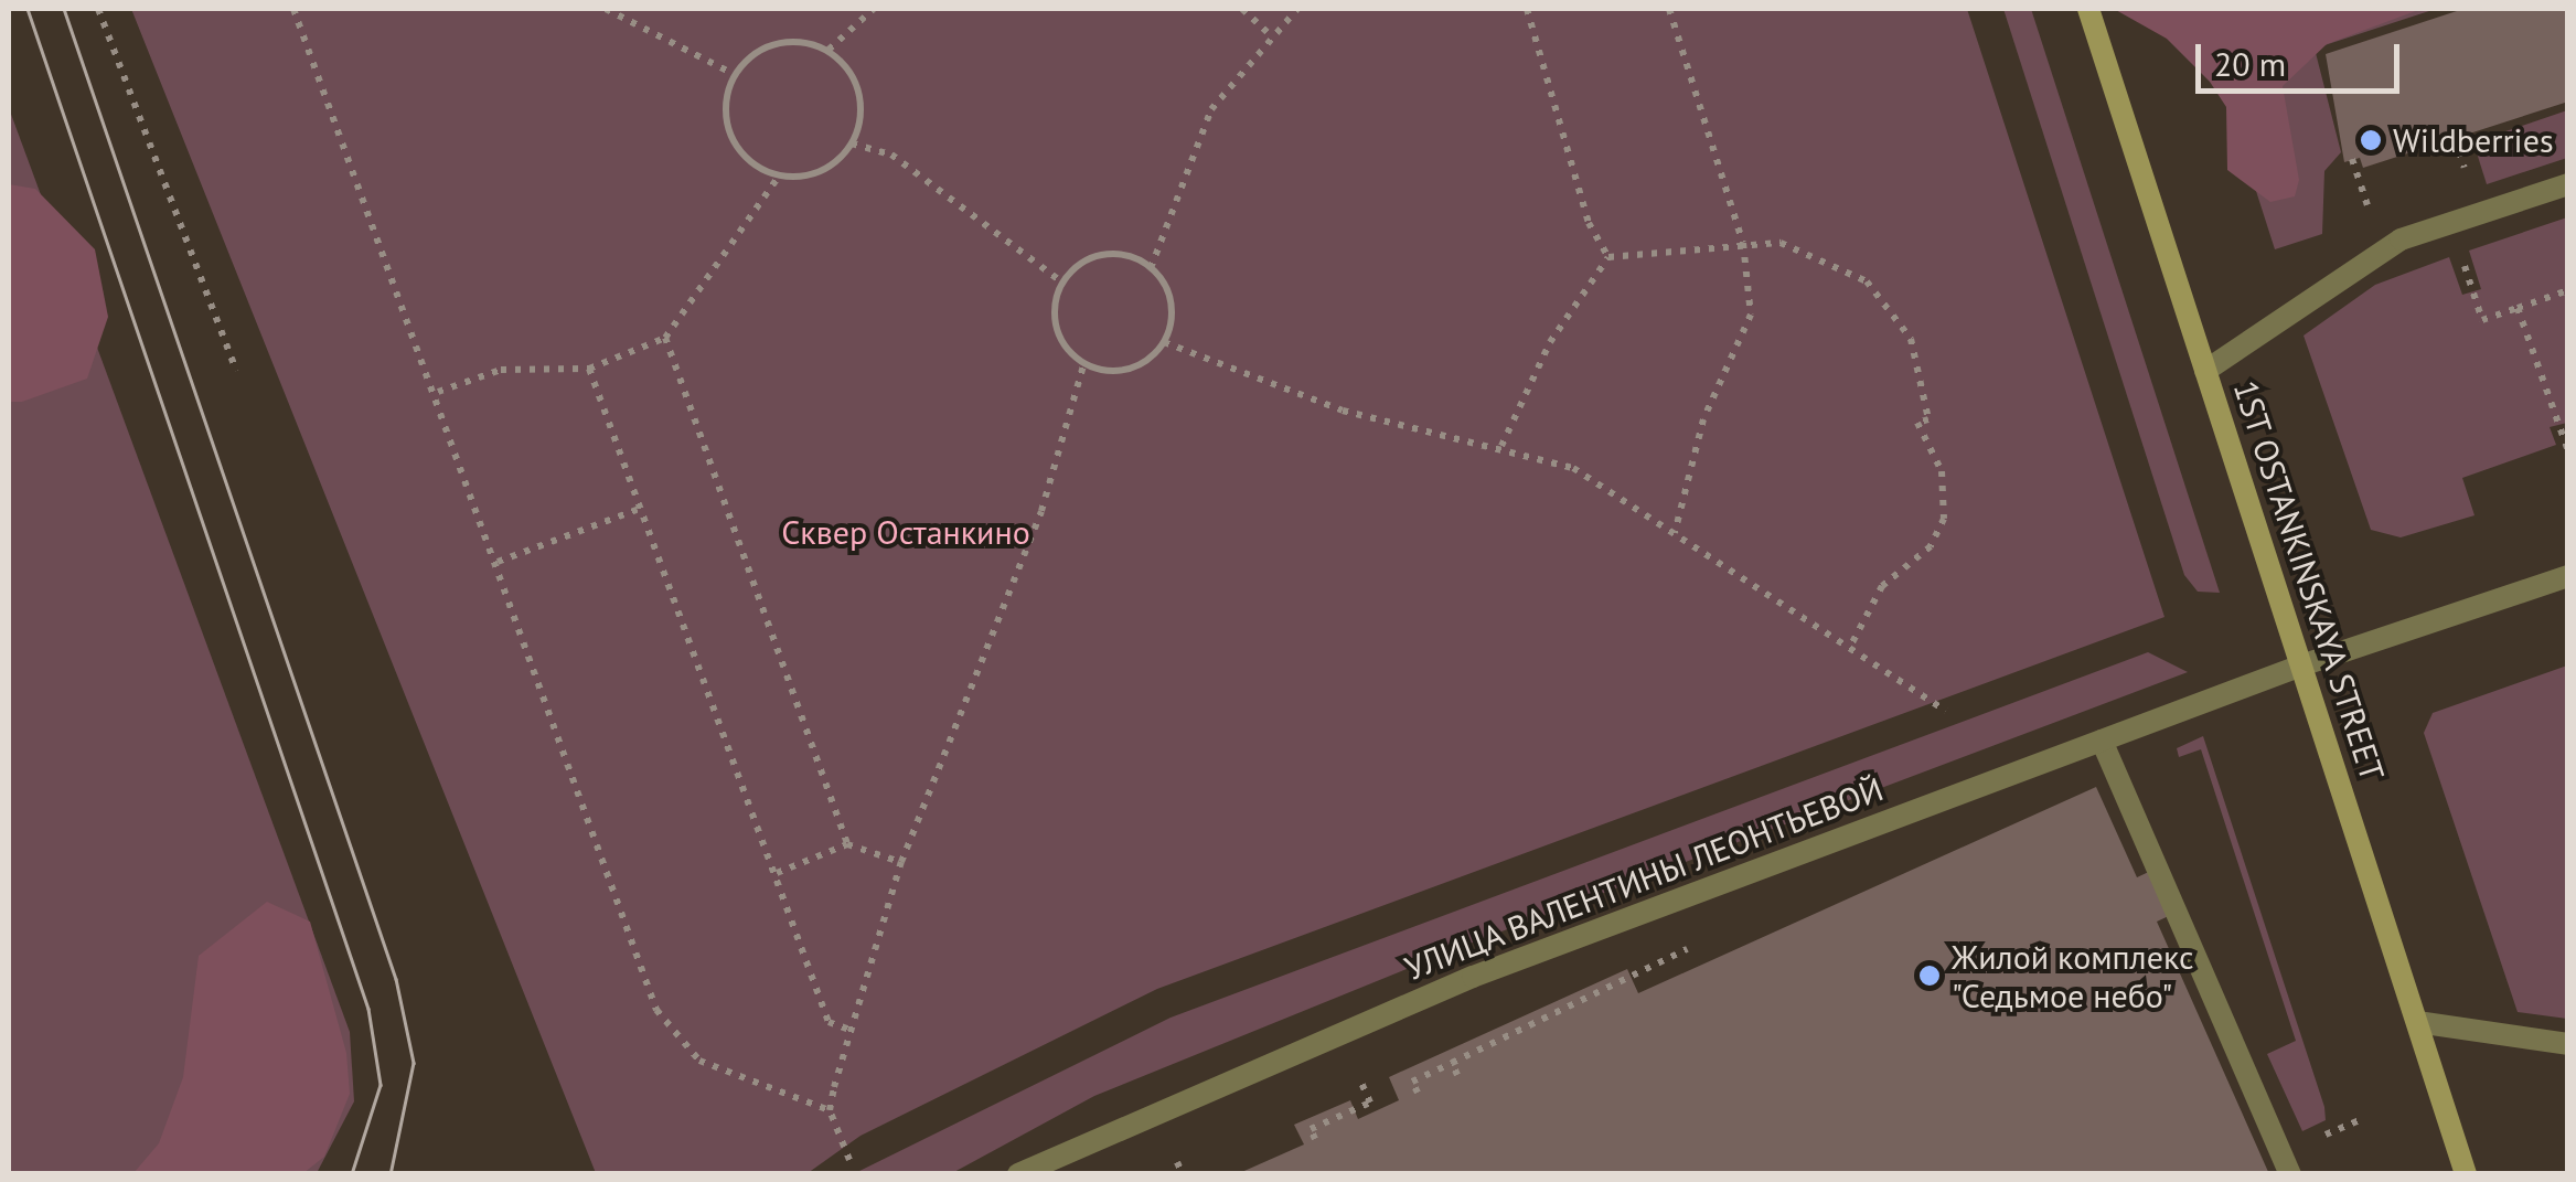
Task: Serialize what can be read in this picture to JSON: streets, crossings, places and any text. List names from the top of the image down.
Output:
{
  "streets": {
    "street": ["1ST OSTANKINSKAYA STREET", "УЛИЦА ВАЛЕНТИНЫ ЛЕОНТЬЕВОЙ"]
  },
  "crossings": [
    ["1ST OSTANKINSKAYA STREET", "УЛИЦА ВАЛЕНТИНЫ ЛЕОНТЬЕВОЙ"]
  ],
  "parks": ["Сквер Останкино"],
  "places": ["Wildberries", "Жилой комплекс \"Седьмое небо\""],
  "scale_bar": "20 m"
}
